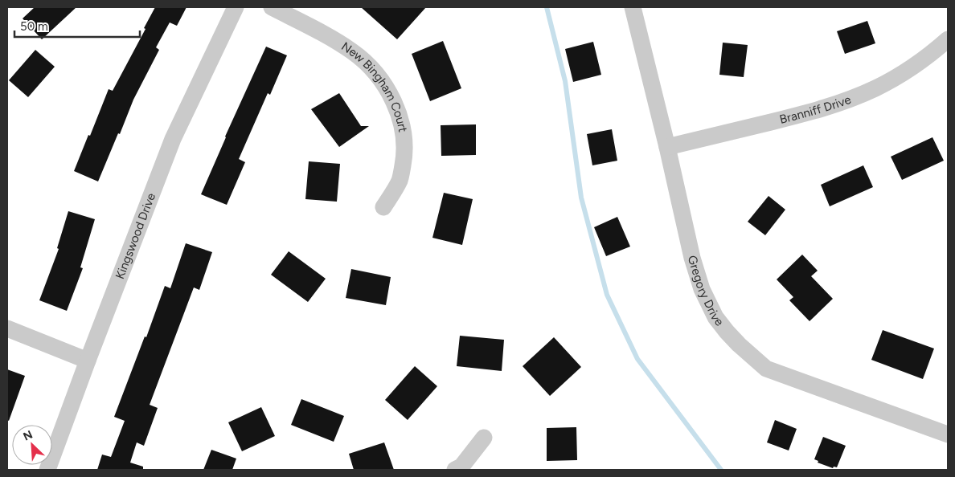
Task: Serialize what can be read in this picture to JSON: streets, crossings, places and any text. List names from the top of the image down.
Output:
{
  "streets": {
    "street": [
      "New Bingham Court",
      "Branniff Drive",
      "Kingswood Drive",
      "Gregory Drive"
    ]
  },
  "crossings": [
    ["Branniff Drive", "Gregory Drive"]
  ],
  "scale_bar": "50 m",
  "north": "top left"
}
